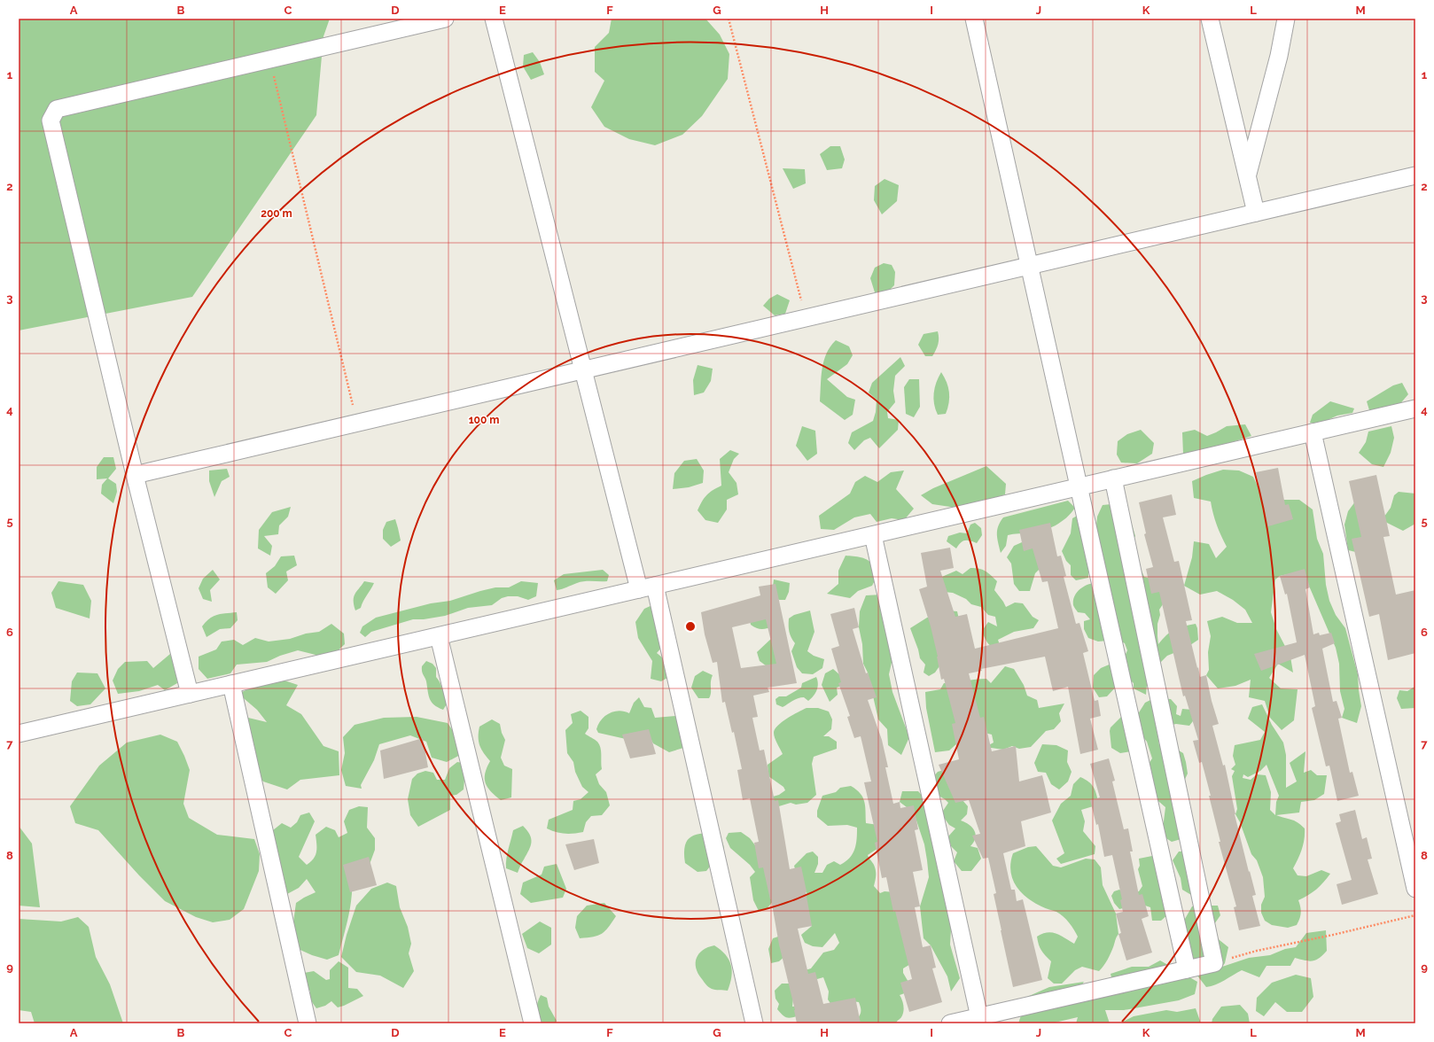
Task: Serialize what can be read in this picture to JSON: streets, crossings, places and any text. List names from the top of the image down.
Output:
{
  "grid": {
    "columns": [
      "A",
      "B",
      "C",
      "D",
      "E",
      "F",
      "G",
      "H",
      "I",
      "J",
      "K",
      "L",
      "M"
    ],
    "rows": [
      "1",
      "2",
      "3",
      "4",
      "5",
      "6",
      "7",
      "8",
      "9"
    ]
  },
  "rings": ["200 m", "100 m"]
}
